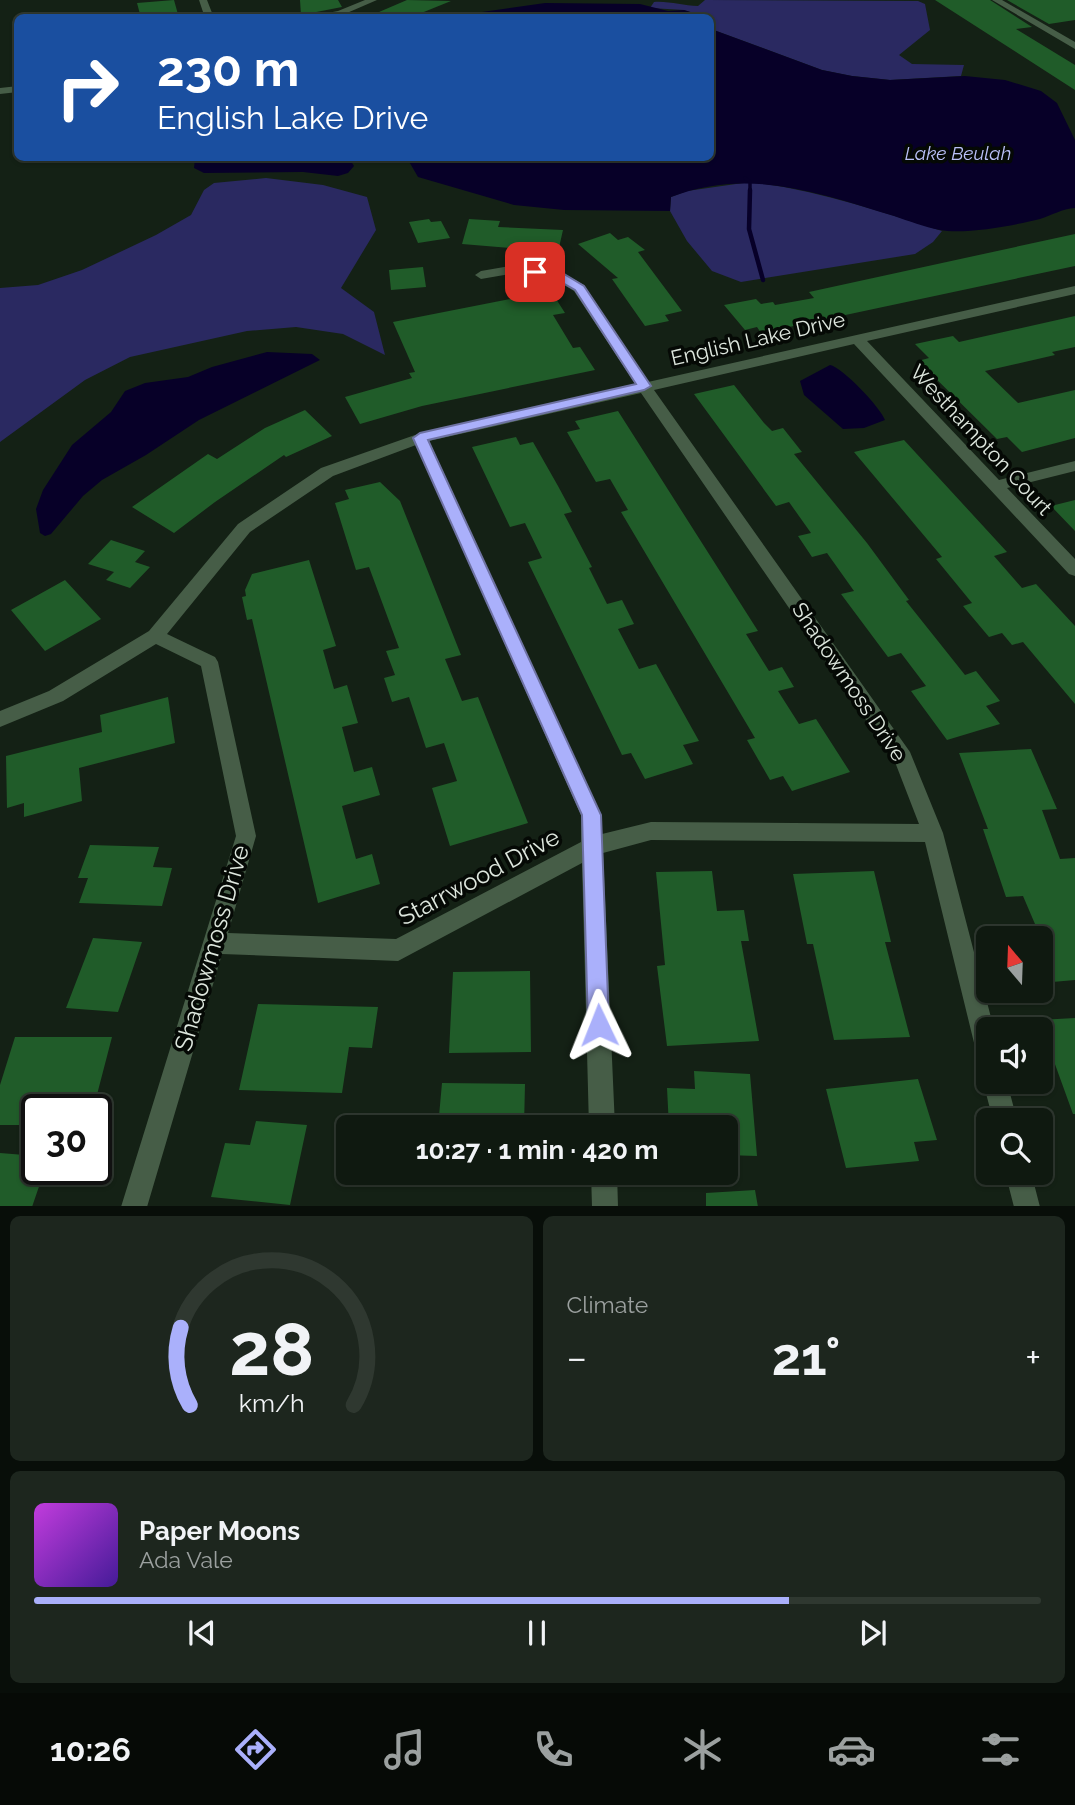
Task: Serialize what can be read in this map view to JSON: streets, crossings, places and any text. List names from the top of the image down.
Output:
{
  "streets": {
    "street": [
      "English Lake Drive",
      "Westhampton Court",
      "Shadowmoss Drive",
      "Starrwood Drive"
    ]
  },
  "crossings": [
    ["English Lake Drive", "Westhampton Court"],
    ["English Lake Drive", "Shadowmoss Drive"],
    ["Shadowmoss Drive", "Starrwood Drive"]
  ],
  "water": ["Lake Beulah"],
  "north": "top",
  "page": {
    "turn": ["230 m", "English Lake Drive"],
    "limit": "30",
    "trip": "10:27 · 1 min · 420 m",
    "tile": "Climate",
    "heat": ["−", "21°", "+"],
    "song": ["Paper Moons", "Ada Vale"],
    "tabs": "10:26",
    "gauge": ["28", "km/h"]
  }
}
